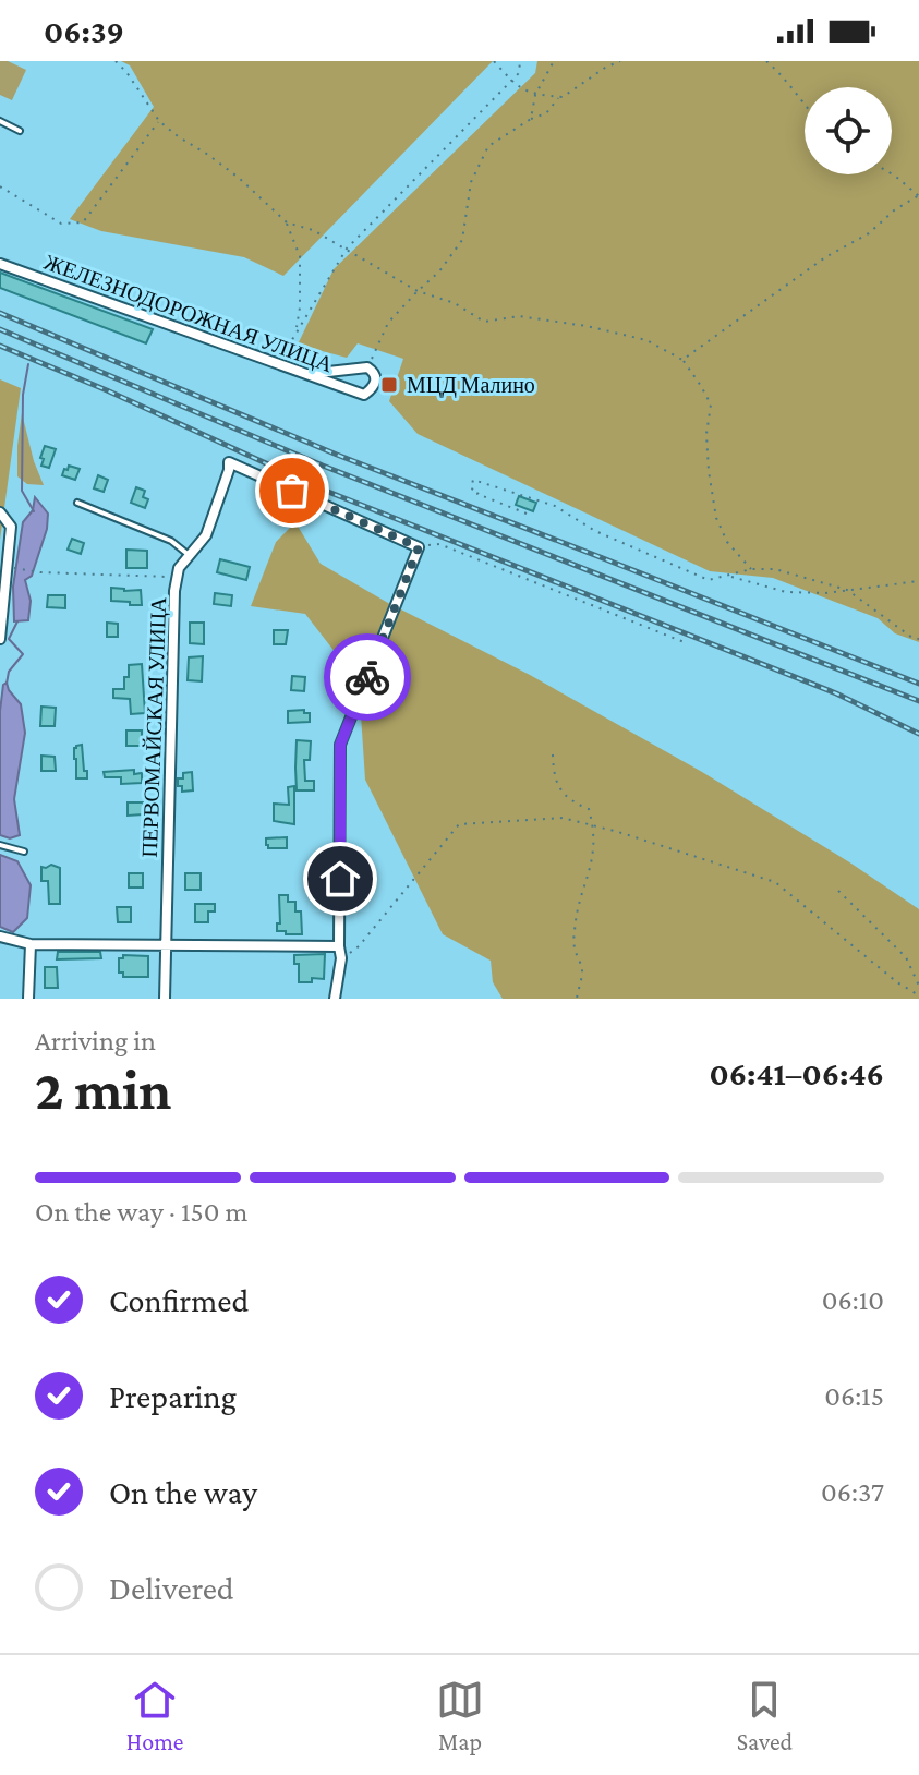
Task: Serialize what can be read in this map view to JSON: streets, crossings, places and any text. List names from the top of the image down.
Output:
{
  "streets": {
    "street": ["ЖЕЛЕЗНОДОРОЖНАЯ УЛИЦА", "ПЕРВОМАЙСКАЯ УЛИЦА"]
  },
  "places": {
    "transit": ["МЦД Малино"]
  },
  "page": {
    "status": "06:39",
    "heading": ["2 min", "Arriving in", "06:41–06:46"],
    "bar": "On the way · 150 m",
    "list": [
      ["Confirmed", "06:10"],
      ["Preparing", "06:15"],
      ["On the way", "06:37"],
      "Delivered"
    ],
    "tabs": ["Home", "Map", "Saved"]
  }
}
